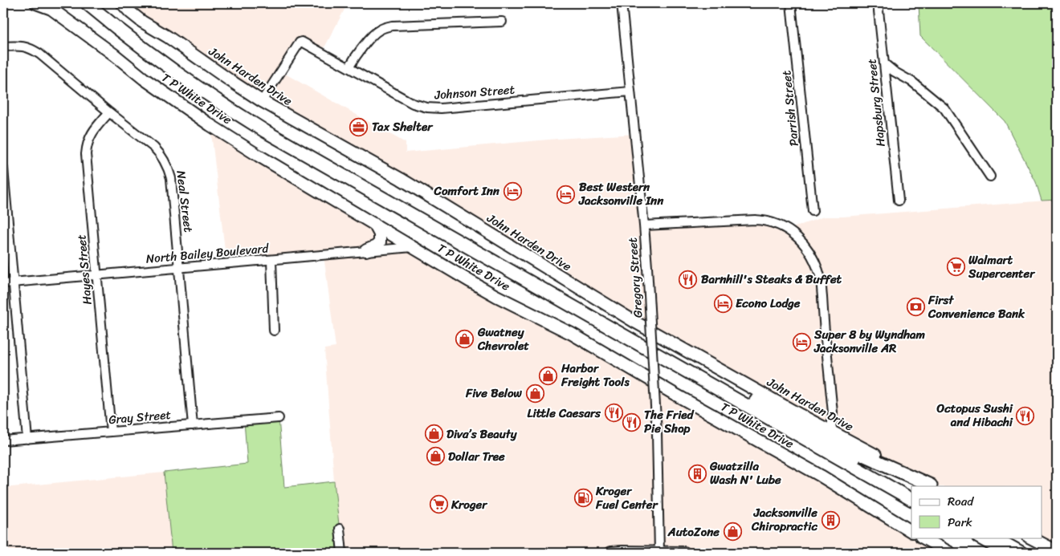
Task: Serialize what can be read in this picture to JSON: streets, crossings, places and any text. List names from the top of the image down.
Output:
{
  "streets": {
    "main road": ["John Harden Drive", "T P White Drive"],
    "street": [
      "Johnson Street",
      "Hapsburg Street",
      "Parrish Street",
      "Neal Street",
      "North Bailey Boulevard",
      "Hayes Street",
      "Gregory Street",
      "Gray Street"
    ]
  },
  "crossings": [
    ["John Harden Drive", "Johnson Street"],
    ["Johnson Street", "Gregory Street"],
    ["T P White Drive", "North Bailey Boulevard"],
    ["Neal Street", "North Bailey Boulevard"],
    ["Neal Street", "Hayes Street"],
    ["Neal Street", "Gray Street"],
    ["North Bailey Boulevard", "Hayes Street"],
    ["Hayes Street", "Gray Street"]
  ],
  "places": {
    "office": ["Tax Shelter"],
    "hotel": [
      "Comfort Inn",
      "Best Western Jacksonville Inn",
      "Econo Lodge",
      "Super 8 by Wyndham Jacksonville AR"
    ],
    "supermarket": ["Walmart Supercenter", "Kroger"],
    "restaurant": [
      "Barnhill's Steaks & Buffet",
      "Little Caesars",
      "Octopus Sushi and Hibachi",
      "The Fried Pie Shop"
    ],
    "bank": ["First Convenience Bank"],
    "shop": [
      "Gwatney Chevrolet",
      "Harbor Freight Tools",
      "Five Below",
      "Diva’s Beauty",
      "Dollar Tree",
      "AutoZone"
    ],
    "building": ["Gwatzilla Wash N' Lube", "Jacksonville Chiropractic"],
    "fuel station": ["Kroger Fuel Center"]
  },
  "legend": ["Road", "Park"]
}
